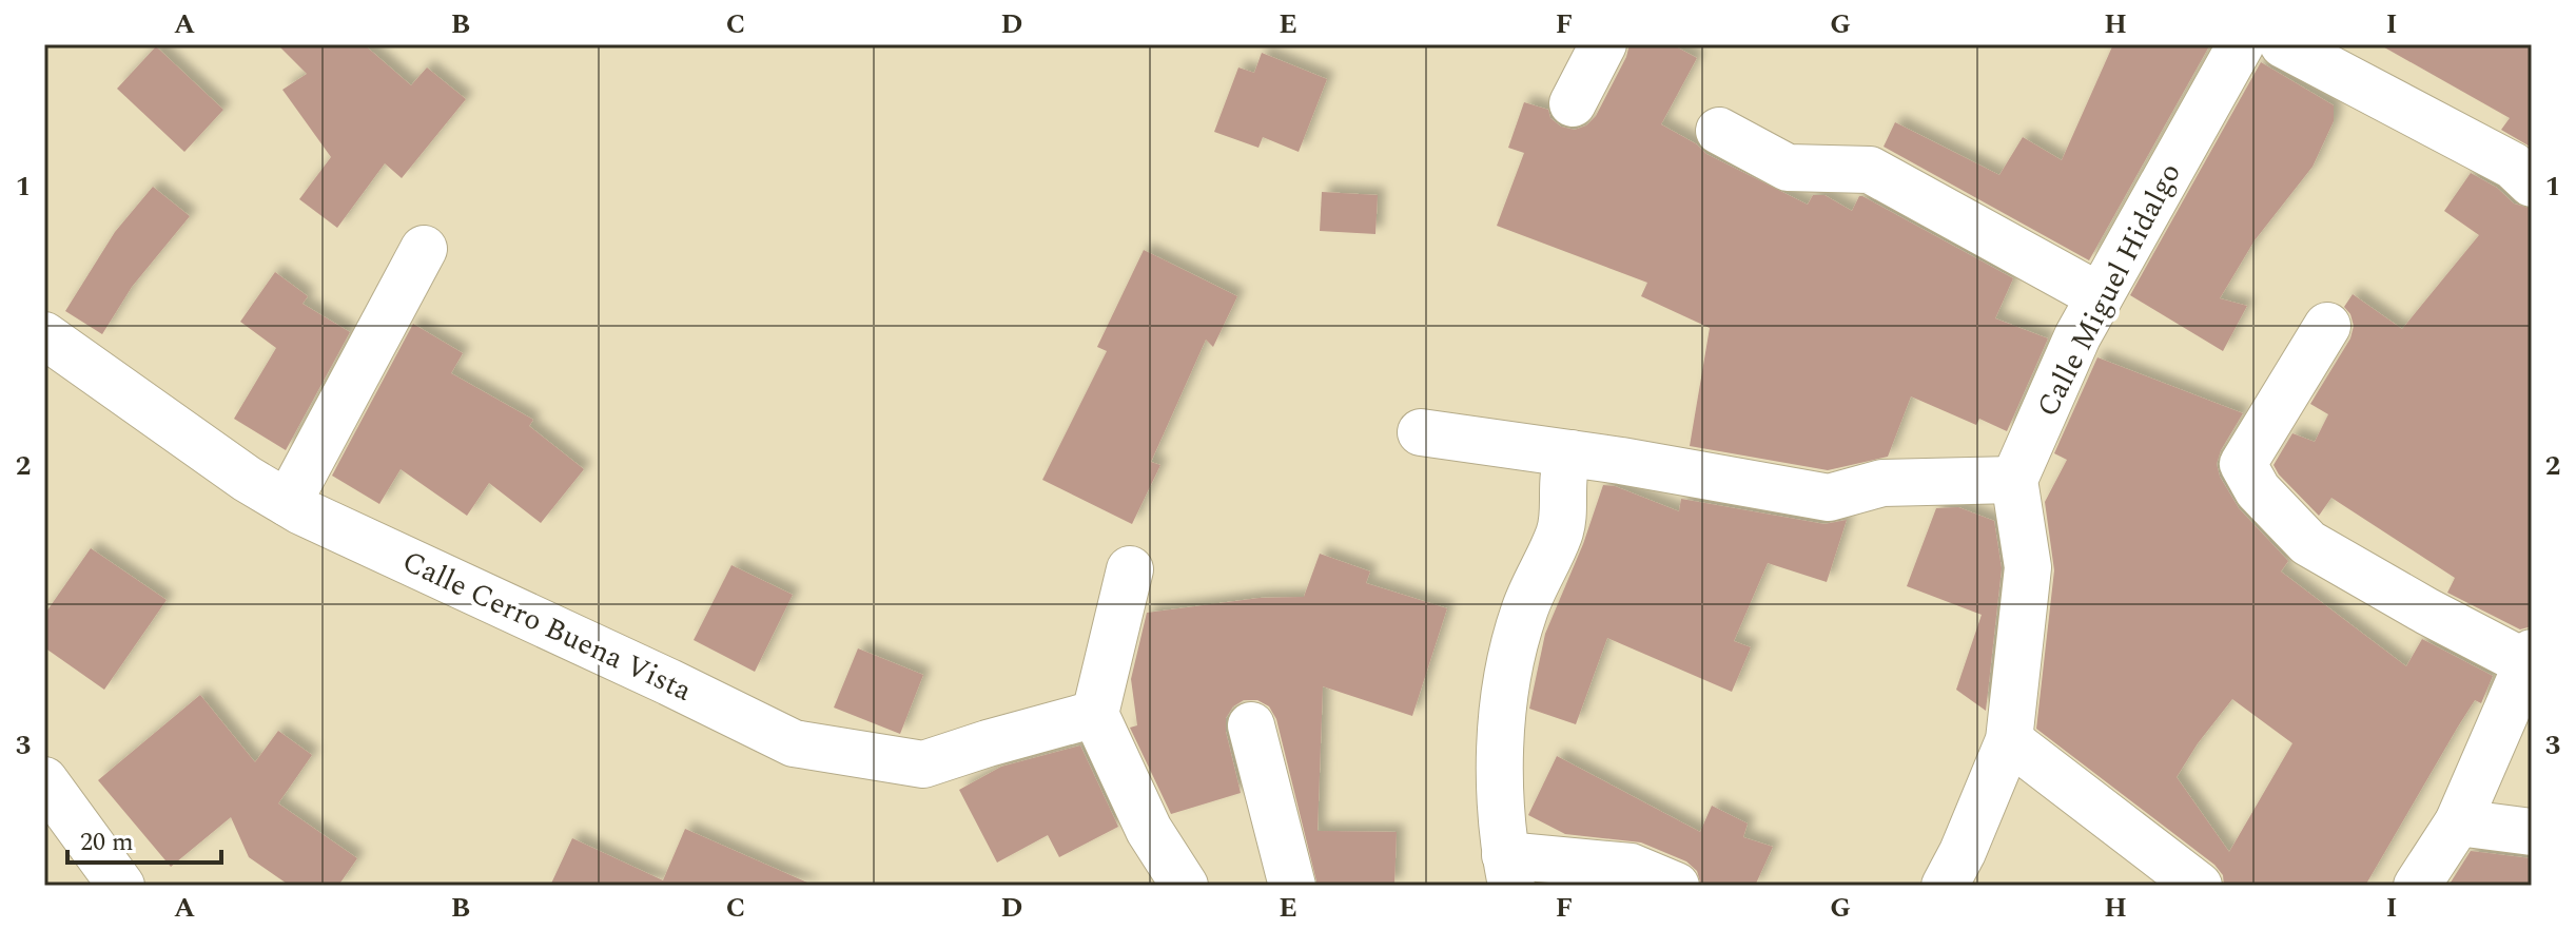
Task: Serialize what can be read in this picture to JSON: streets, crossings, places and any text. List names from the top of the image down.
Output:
{
  "streets": {
    "street": ["Calle Miguel Hidalgo", "Calle Cerro Buena Vista"]
  },
  "scale_bar": "20 m",
  "grid": {
    "columns": [
      "A",
      "B",
      "C",
      "D",
      "E",
      "F",
      "G",
      "H",
      "I"
    ],
    "rows": ["1", "2", "3"]
  }
}
